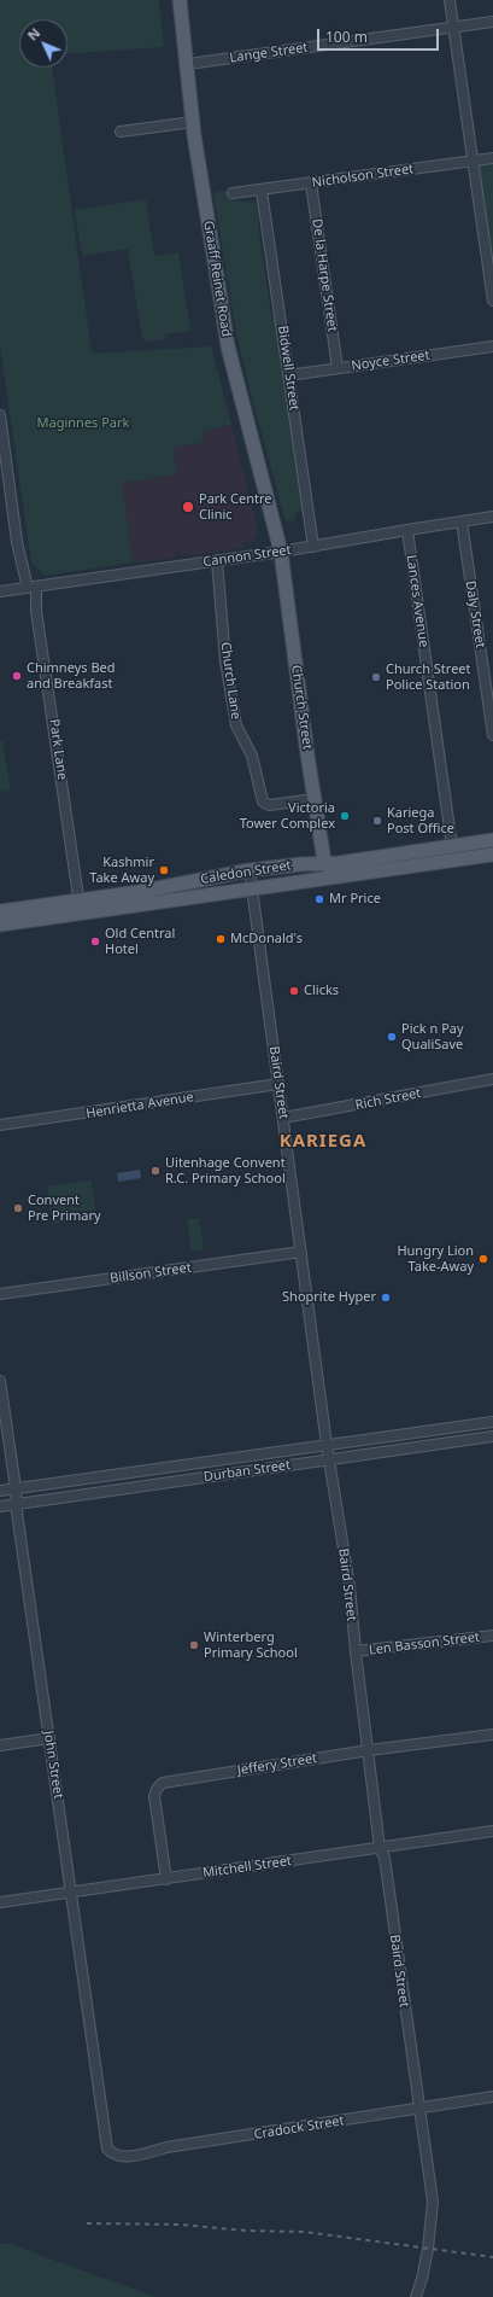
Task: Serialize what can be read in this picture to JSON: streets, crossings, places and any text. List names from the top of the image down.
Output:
{
  "streets": {
    "main road": ["Graaff Reinet Road", "Church Street", "Caledon Street"],
    "street": [
      "Lange Street",
      "Nicholson Street",
      "De la Harpe Street",
      "Noyce Street",
      "Bidwell Street",
      "Cannon Street",
      "Lances Avenue",
      "Daly Street",
      "Church Lane",
      "Park Lane",
      "Baird Street",
      "Rich Street",
      "Henrietta Avenue",
      "Billson Street",
      "Durban Street",
      "Len Basson Street",
      "John Street",
      "Jeffery Street",
      "Mitchell Street",
      "Cradock Street"
    ]
  },
  "crossings": [
    ["Lange Street", "Graaff Reinet Road"],
    ["Nicholson Street", "De la Harpe Street"],
    ["Nicholson Street", "Bidwell Street"],
    ["De la Harpe Street", "Noyce Street"],
    ["Graaff Reinet Road", "Cannon Street"],
    ["Graaff Reinet Road", "Church Street"],
    ["Noyce Street", "Bidwell Street"],
    ["Bidwell Street", "Cannon Street"],
    ["Cannon Street", "Lances Avenue"],
    ["Cannon Street", "Daly Street"],
    ["Cannon Street", "Church Lane"],
    ["Cannon Street", "Church Street"],
    ["Cannon Street", "Park Lane"],
    ["Lances Avenue", "Caledon Street"],
    ["Church Lane", "Church Street"],
    ["Church Street", "Caledon Street"],
    ["Park Lane", "Caledon Street"],
    ["Caledon Street", "Baird Street"],
    ["Baird Street", "Rich Street"],
    ["Baird Street", "Henrietta Avenue"],
    ["Baird Street", "Billson Street"],
    ["Baird Street", "Durban Street"],
    ["Baird Street", "Len Basson Street"],
    ["Baird Street", "Jeffery Street"],
    ["Baird Street", "Mitchell Street"],
    ["Baird Street", "Cradock Street"],
    ["Durban Street", "John Street"],
    ["John Street", "Mitchell Street"],
    ["John Street", "Cradock Street"],
    ["Jeffery Street", "Mitchell Street"]
  ],
  "districts": ["KARIEGA"],
  "parks": ["Maginnes Park"],
  "places": [
    "Park Centre Clinic",
    "Chimneys Bed and Breakfast",
    "Church Street Police Station",
    "Victoria Tower Complex",
    "Kariega Post Office",
    "Kashmir Take Away",
    "Mr Price",
    "McDonald's",
    "Old Central Hotel",
    "Clicks",
    "Pick n Pay QualiSave",
    "Uitenhage Convent R.C. Primary School",
    "Convent Pre Primary",
    "Hungry Lion Take-Away",
    "Shoprite Hyper",
    "Winterberg Primary School"
  ],
  "scale_bar": "100 m",
  "north": "top left"
}
